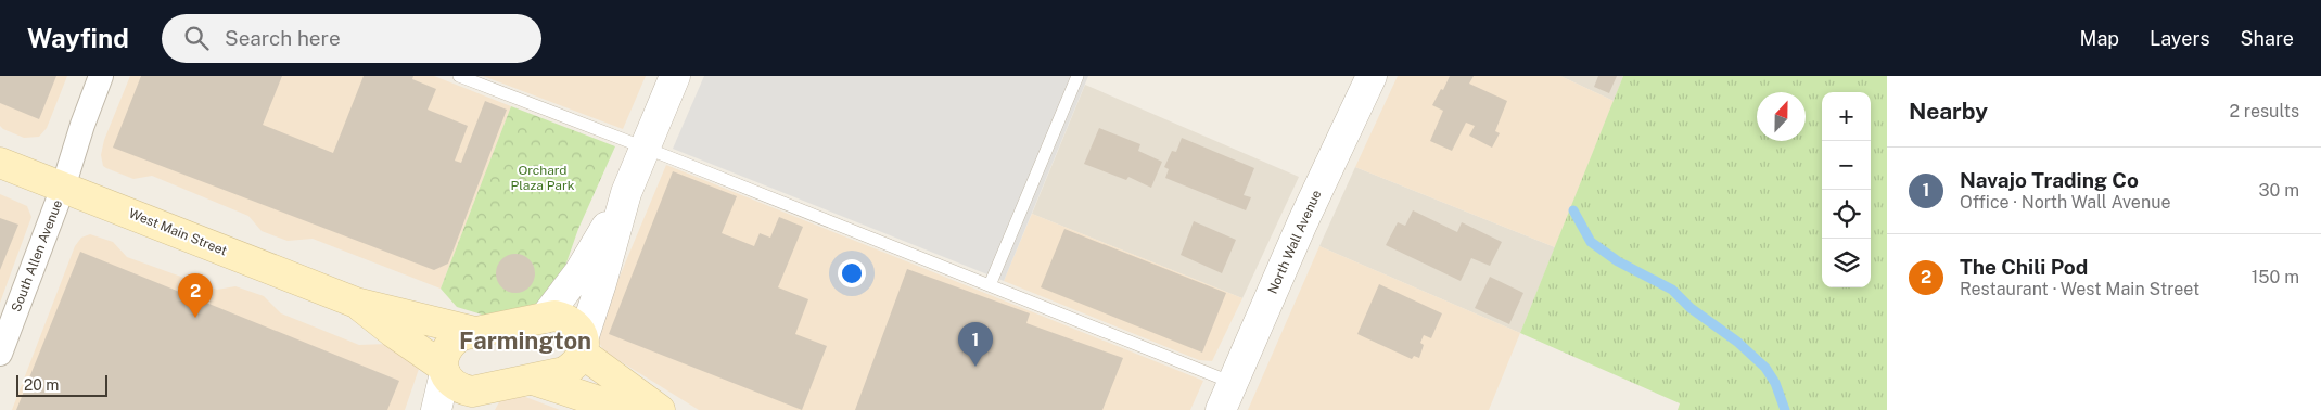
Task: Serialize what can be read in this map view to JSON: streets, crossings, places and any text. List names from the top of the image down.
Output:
{
  "streets": {
    "main road": ["West Main Street"],
    "street": ["North Wall Avenue", "South Allen Avenue"]
  },
  "crossings": [
    ["West Main Street", "South Allen Avenue"]
  ],
  "districts": ["Farmington"],
  "parks": ["Orchard Plaza Park"],
  "scale_bar": "20 m",
  "north": "top",
  "page": {
    "header": "Wayfind",
    "search": "Search here",
    "nav": ["Map", "Layers", "Share"],
    "heading": ["Nearby", "2 results"],
    "map_buttons": ["+", "−"],
    "list": [
      {
        "mark": "1",
        "name": "Navajo Trading Co",
        "note": "Office · North Wall Avenue",
        "value": "30 m"
      },
      {
        "mark": "2",
        "name": "The Chili Pod",
        "note": "Restaurant · West Main Street",
        "value": "150 m"
      }
    ],
    "pins": ["2", "1"],
    "scale": "20 m"
  }
}
